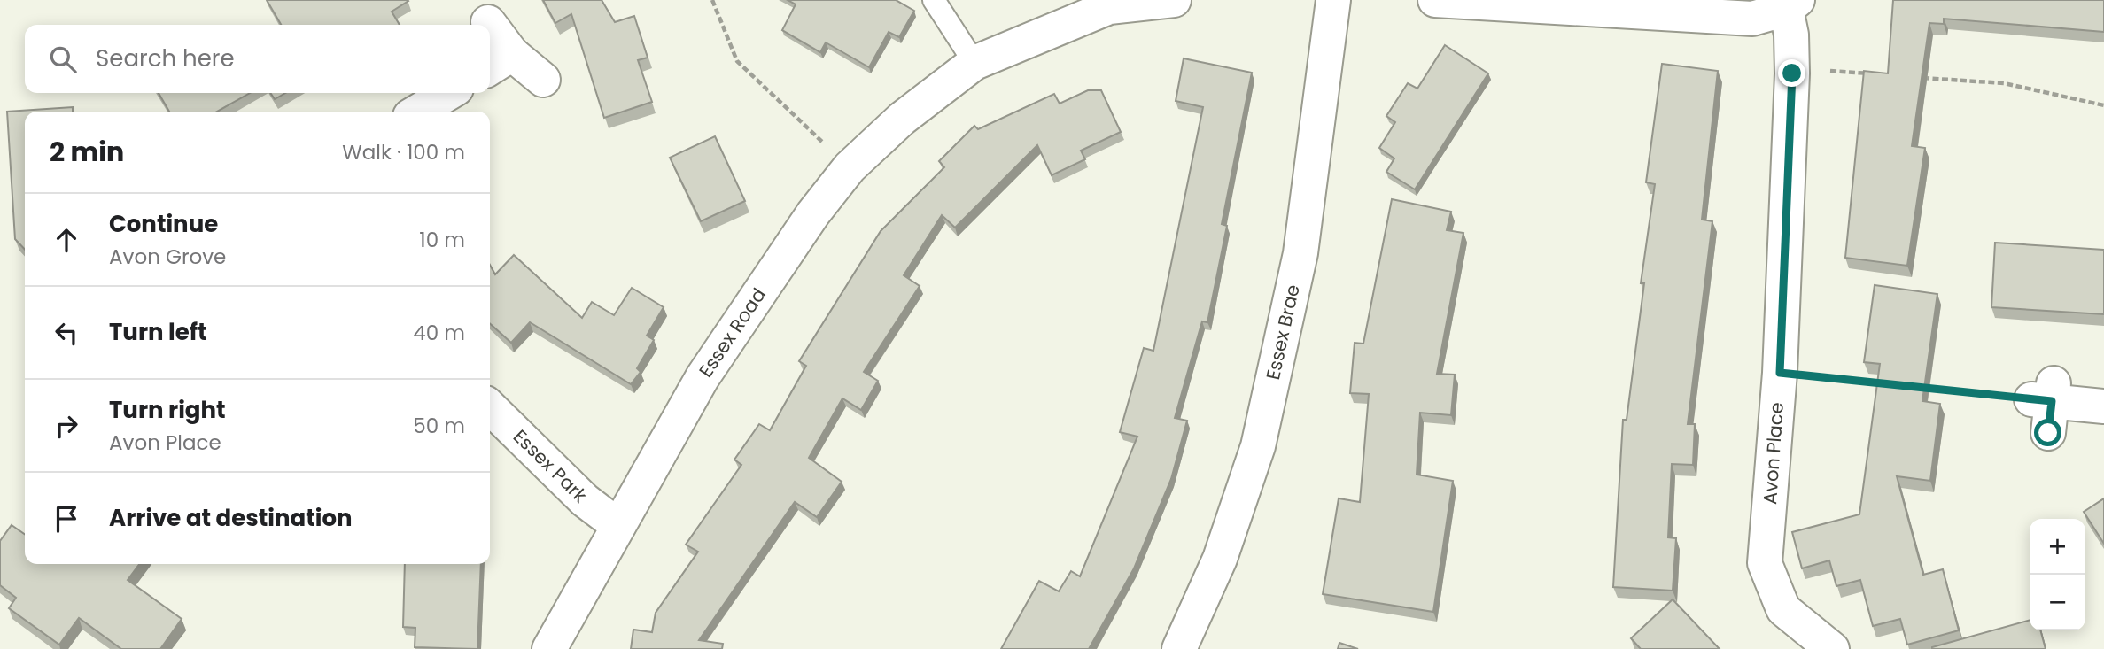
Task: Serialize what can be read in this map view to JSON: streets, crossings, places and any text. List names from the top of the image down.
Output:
{
  "streets": {
    "street": [
      "Essex Brae",
      "Essex Road",
      "Avon Place",
      "Essex Park"
    ]
  },
  "crossings": [
    ["Essex Road", "Essex Park"]
  ],
  "page": {
    "search": "Search here",
    "heading": ["2 min", "Walk · 100 m"],
    "list": [
      ["Continue", "Avon Grove", "10 m"],
      ["Turn left", "40 m"],
      ["Turn right", "Avon Place", "50 m"],
      "Arrive at destination"
    ],
    "map_buttons": ["+", "−"]
  }
}
